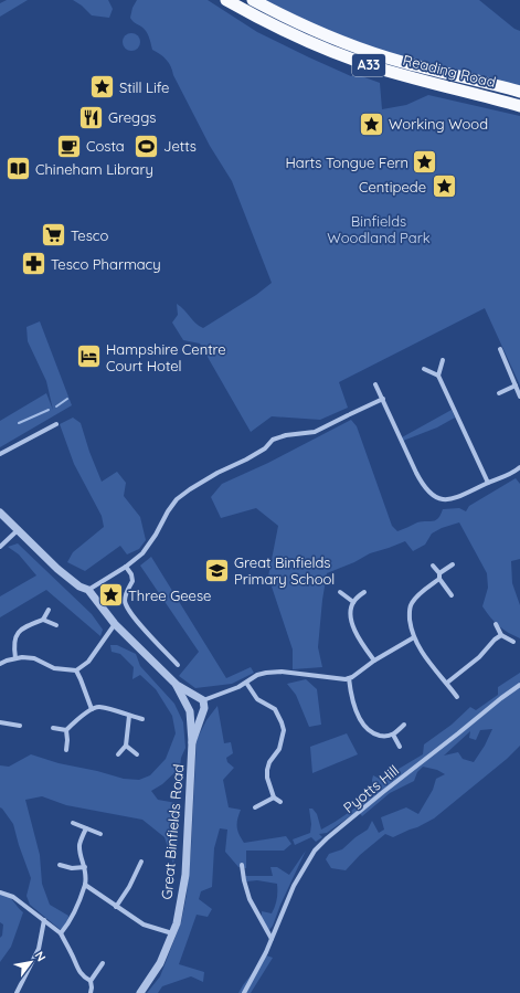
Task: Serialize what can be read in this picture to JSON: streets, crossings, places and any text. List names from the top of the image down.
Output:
{
  "streets": {
    "highway": ["A33", "Reading Road"],
    "street": ["Pyotts Hill", "Great Binfields Road"]
  },
  "parks": ["Binfields Woodland Park"],
  "places": {
    "place": [
      "Still Life",
      "Working Wood",
      "Harts Tongue Fern",
      "Centipede",
      "Three Geese"
    ],
    "restaurant": ["Greggs"],
    "cafe": ["Costa"],
    "sports": ["Jetts"],
    "library": ["Chineham Library"],
    "supermarket": ["Tesco"],
    "pharmacy": ["Tesco Pharmacy"],
    "hotel": ["Hampshire Centre Court Hotel"],
    "school or university": ["Great Binfields Primary School"]
  },
  "north": "top right"
}
